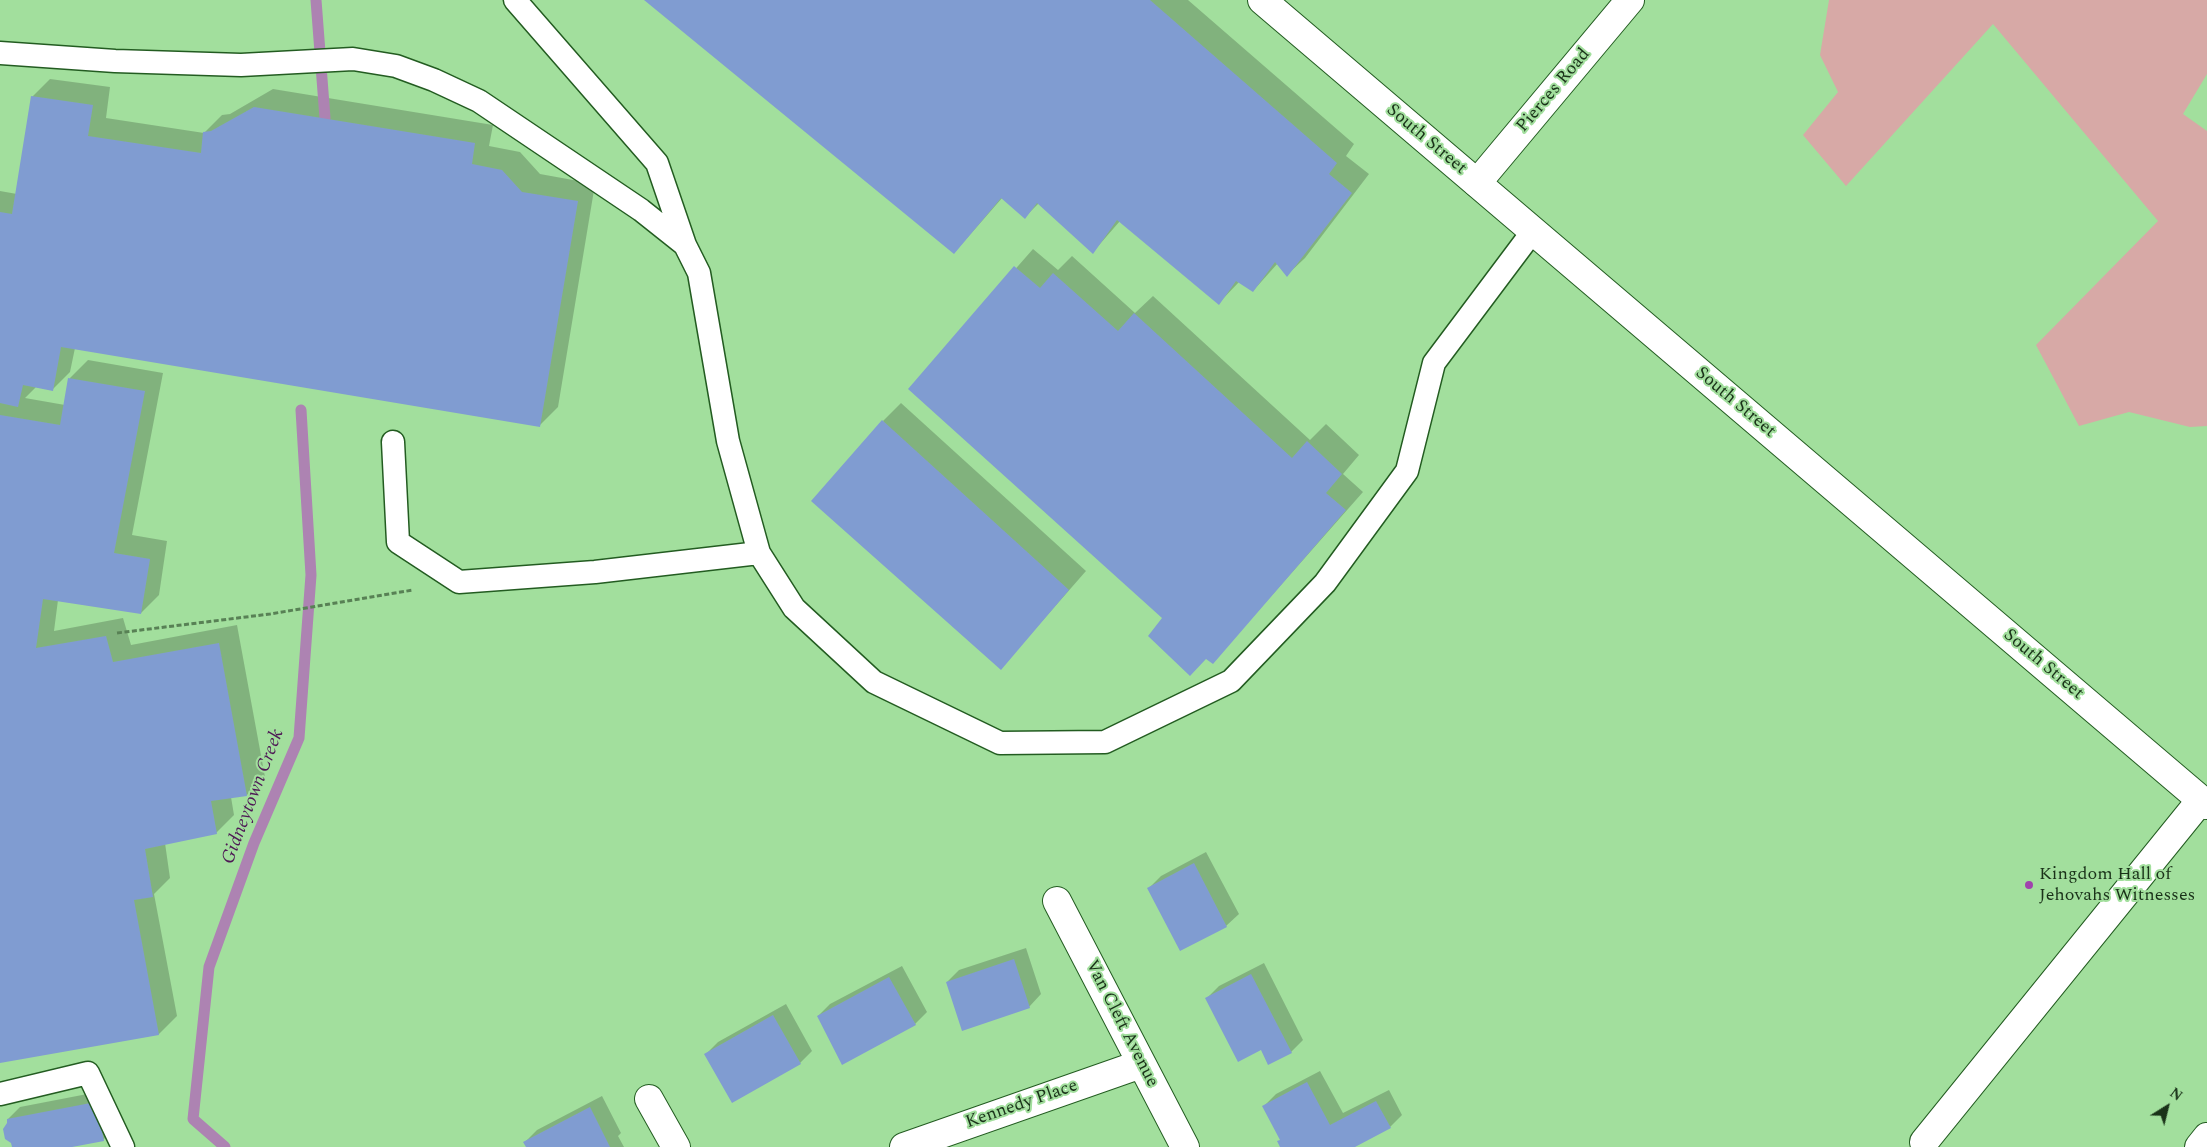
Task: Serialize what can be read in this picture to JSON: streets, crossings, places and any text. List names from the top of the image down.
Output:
{
  "streets": {
    "street": [
      "Pierces Road",
      "South Street",
      "Van Cleft Avenue",
      "Kennedy Place"
    ]
  },
  "crossings": [
    ["Pierces Road", "South Street"],
    ["Van Cleft Avenue", "Kennedy Place"]
  ],
  "water": ["Gidneytown Creek"],
  "places": ["Kingdom Hall of Jehovahs Witnesses"],
  "north": "top right"
}
